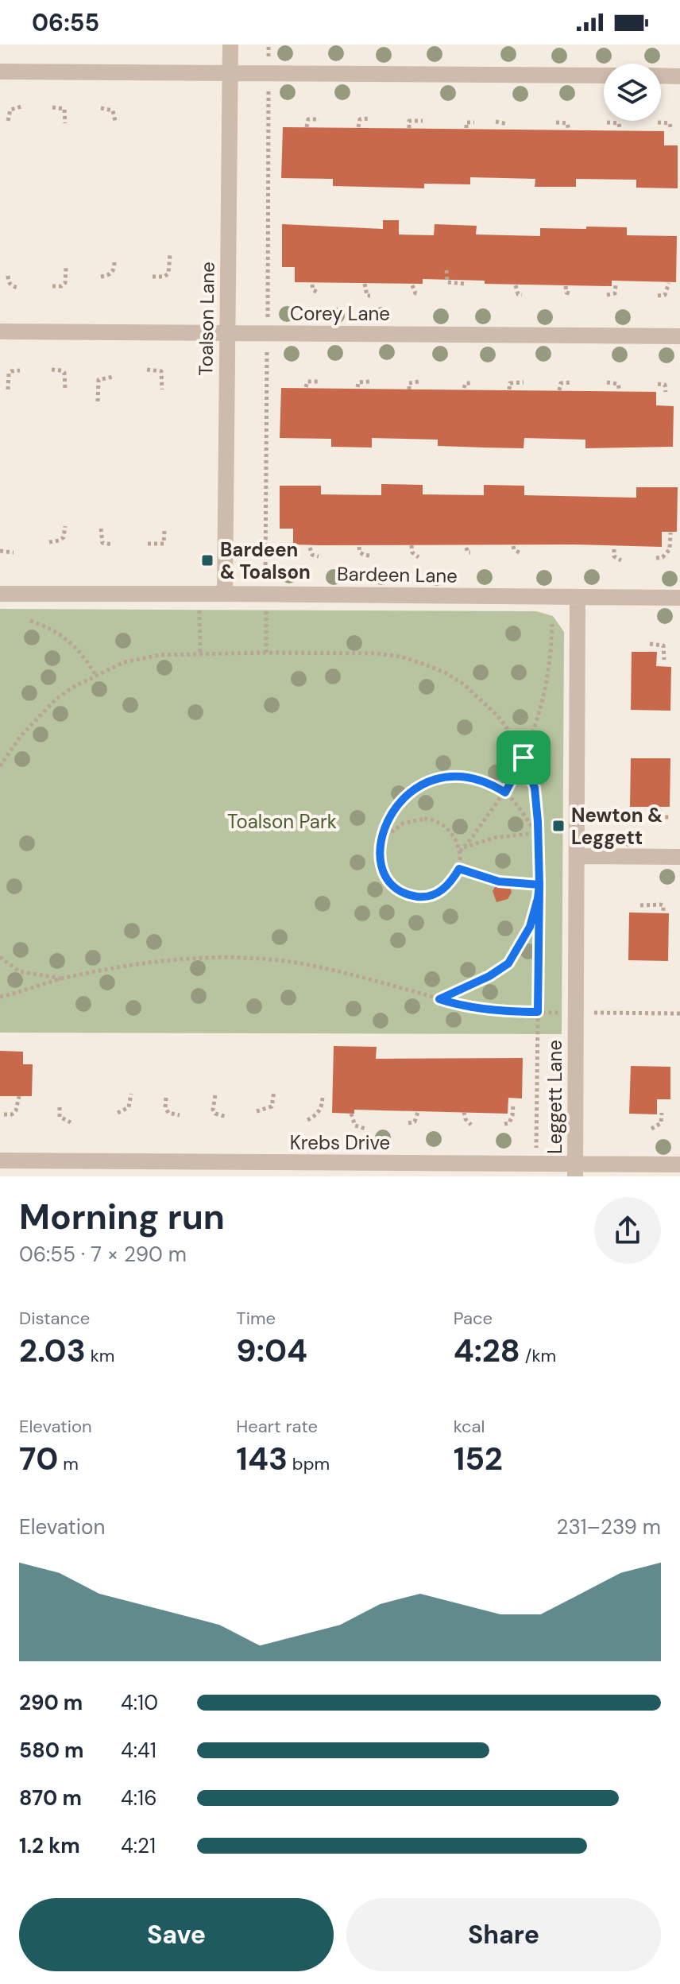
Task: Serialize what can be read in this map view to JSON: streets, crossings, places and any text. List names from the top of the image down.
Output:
{
  "streets": {
    "street": [
      "Corey Lane",
      "Toalson Lane",
      "Bardeen Lane",
      "Leggett Lane",
      "Krebs Drive"
    ]
  },
  "crossings": [
    ["Corey Lane", "Toalson Lane"],
    ["Toalson Lane", "Bardeen Lane"],
    ["Bardeen Lane", "Leggett Lane"],
    ["Leggett Lane", "Krebs Drive"]
  ],
  "parks": ["Toalson Park"],
  "places": {
    "transit": ["Bardeen & Toalson", "Newton & Leggett"]
  },
  "page": {
    "status": "06:55",
    "heading": ["Morning run", "06:55 · 7 × 290 m"],
    "stats": [
      ["Distance", "2.03 km"],
      ["Time", "9:04"],
      ["Pace", "4:28 /km"],
      ["Elevation", "70 m"],
      ["Heart rate", "143 bpm"],
      ["kcal", "152"]
    ],
    "chart": ["Elevation", "231–239 m"],
    "list": [
      {
        "name": "290 m",
        "note": "4:10"
      },
      {
        "name": "580 m",
        "note": "4:41"
      },
      {
        "name": "870 m",
        "note": "4:16"
      },
      {
        "name": "1.2 km",
        "note": "4:21"
      }
    ],
    "buttons": ["Save", "Share"]
  }
}
